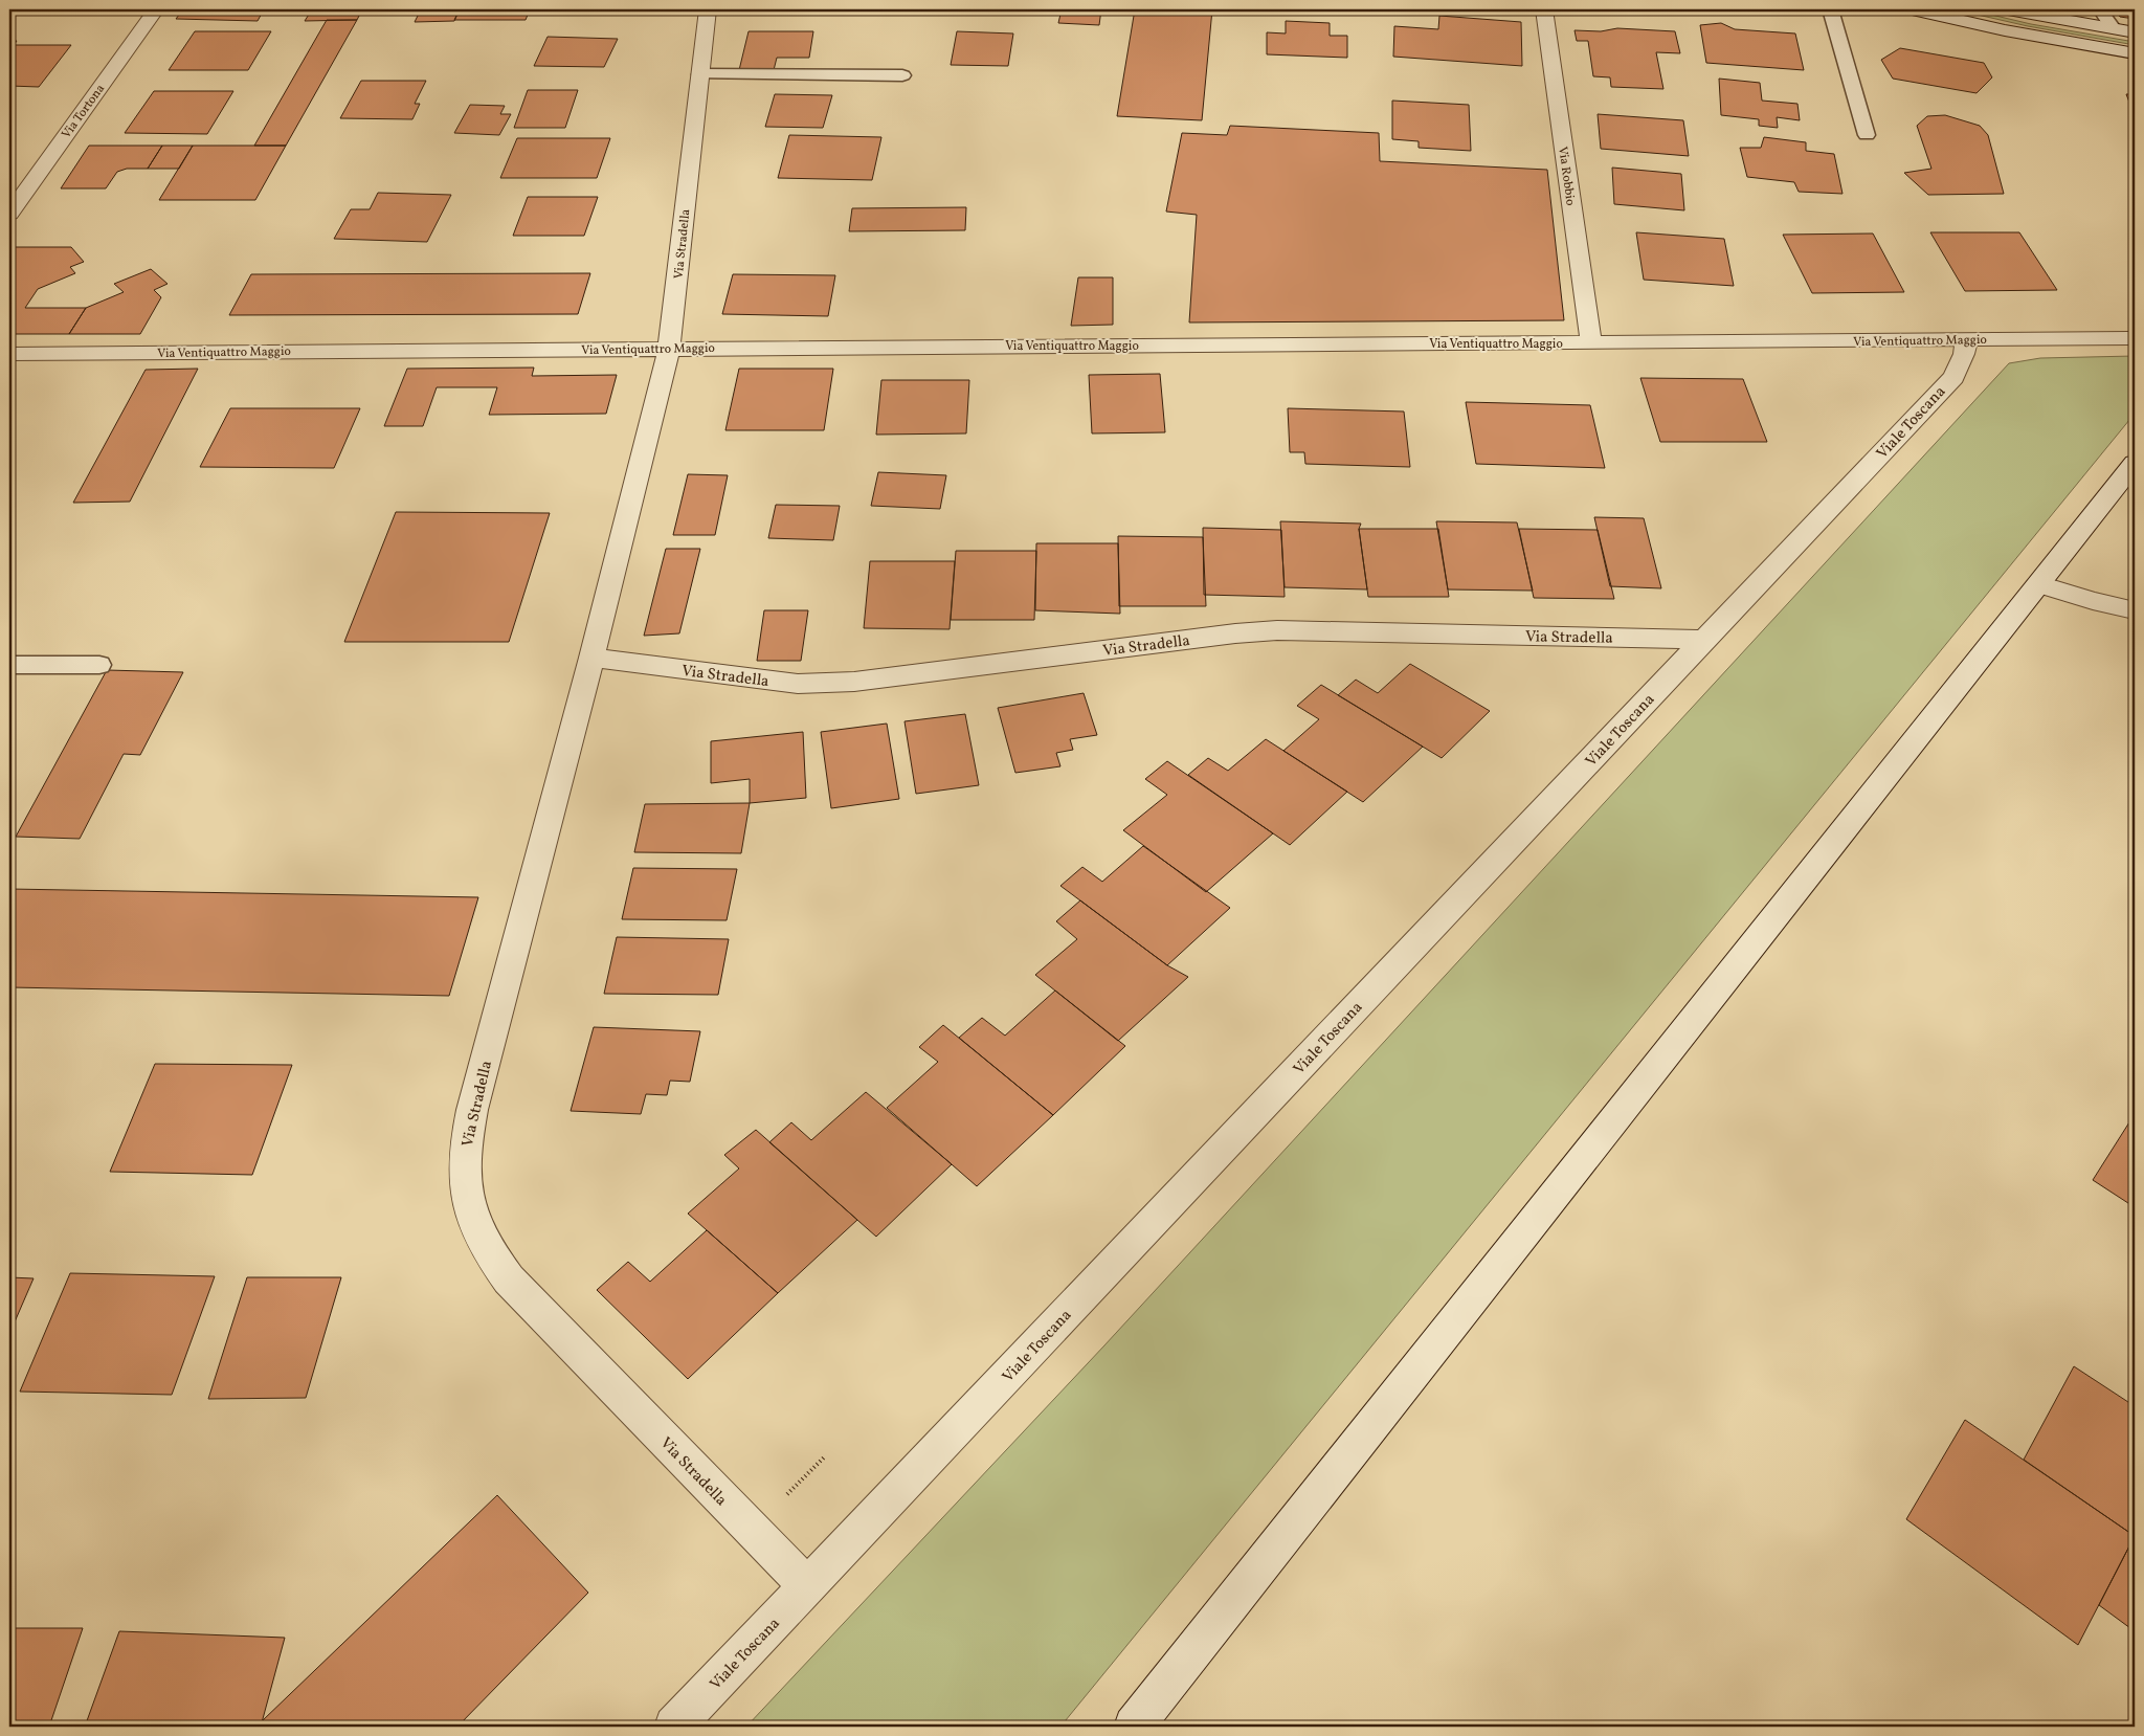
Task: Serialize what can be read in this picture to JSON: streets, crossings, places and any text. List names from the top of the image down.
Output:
{
  "streets": {
    "street": [
      "Via Tortona",
      "Via Robbio",
      "Via Stradella",
      "Via Ventiquattro Maggio",
      "Viale Toscana"
    ]
  },
  "crossings": [
    ["Via Robbio", "Via Ventiquattro Maggio"],
    ["Via Stradella", "Via Ventiquattro Maggio"],
    ["Via Stradella", "Viale Toscana"],
    ["Via Ventiquattro Maggio", "Viale Toscana"]
  ]
}
